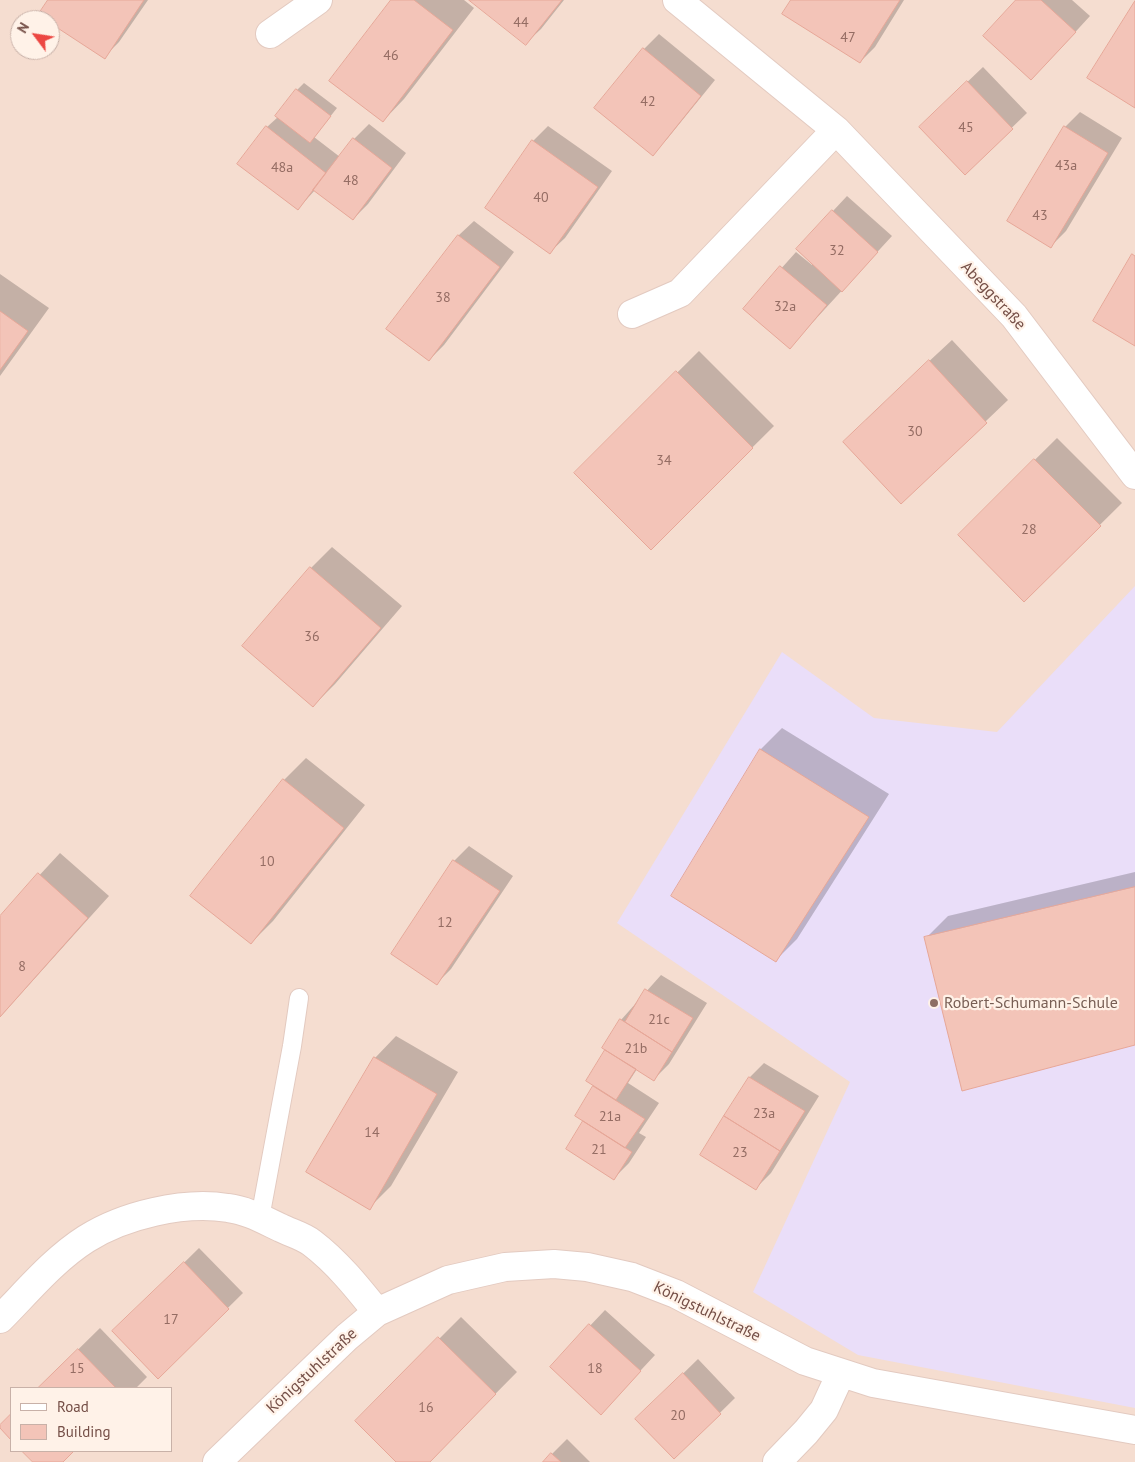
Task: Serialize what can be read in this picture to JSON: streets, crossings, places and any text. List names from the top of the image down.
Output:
{
  "streets": {
    "street": ["Abeggstraße", "Königstuhlstraße"]
  },
  "places": ["Robert-Schumann-Schule"],
  "house_numbers": [
    "44",
    "47",
    "46",
    "42",
    "45",
    "43a",
    "48a",
    "48",
    "40",
    "43",
    "32",
    "38",
    "32a",
    "30",
    "34",
    "28",
    "36",
    "10",
    "12",
    "8",
    "21c",
    "21b",
    "23a",
    "21a",
    "14",
    "21",
    "23",
    "17",
    "15",
    "18",
    "16",
    "20"
  ],
  "legend": ["Road", "Building"],
  "north": "top left"
}
